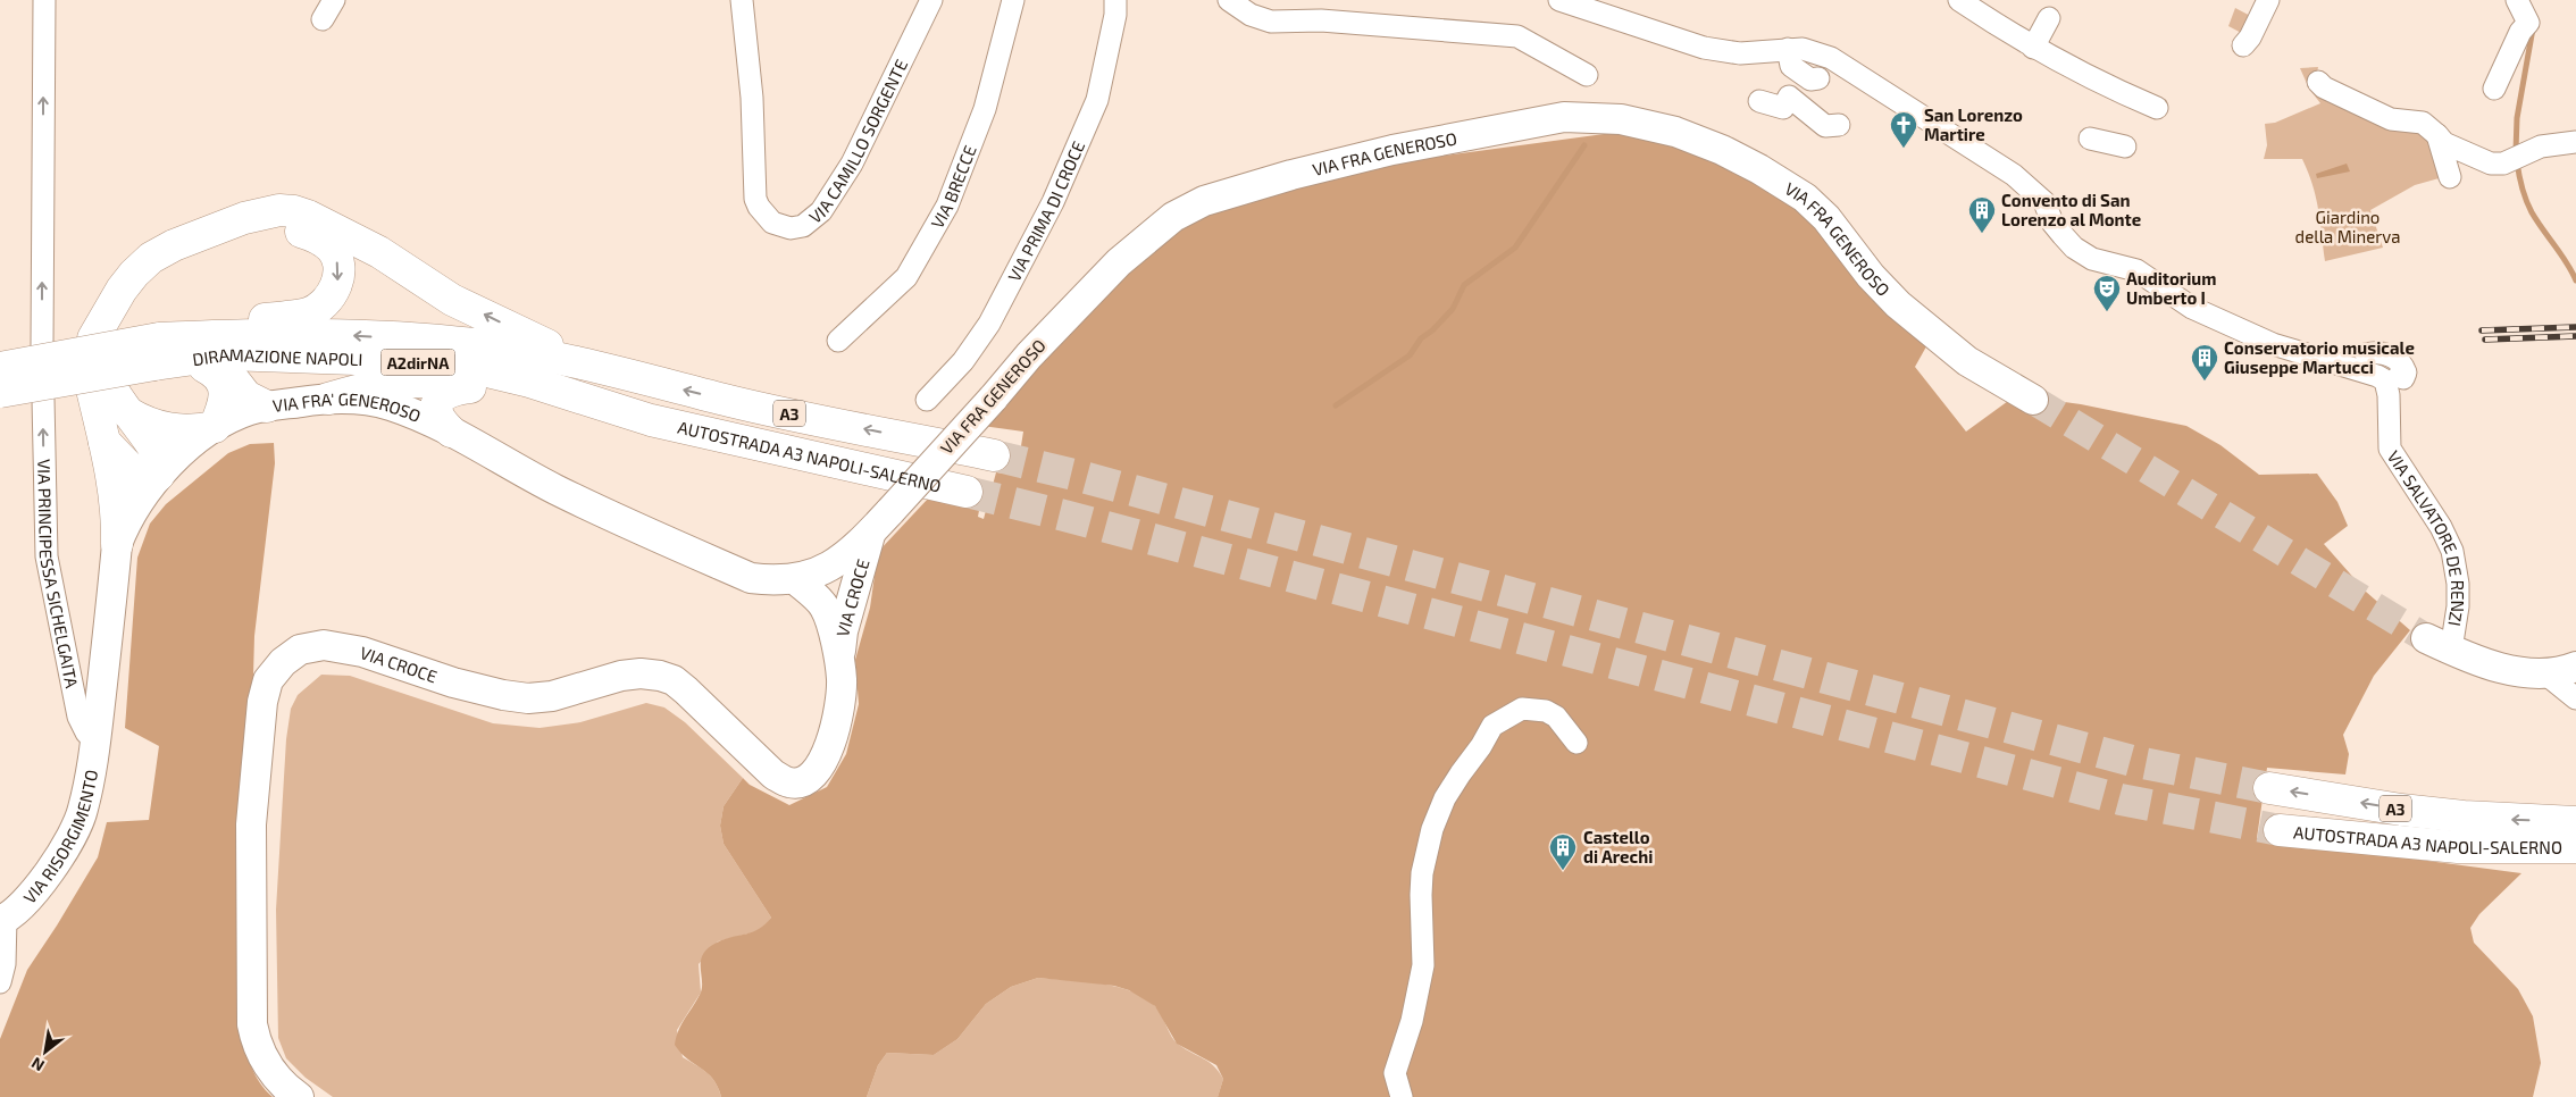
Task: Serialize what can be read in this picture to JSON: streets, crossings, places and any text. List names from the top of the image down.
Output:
{
  "streets": {
    "highway": [
      "DIRAMAZIONE NAPOLI",
      "A2dirNA",
      "A3",
      "AUTOSTRADA A3 NAPOLI-SALERNO"
    ],
    "main road": [
      "VIA FRA GENEROSO",
      "VIA FRA' GENEROSO",
      "VIA CROCE",
      "VIA RISORGIMENTO"
    ],
    "street": [
      "VIA CAMILLO SORGENTE",
      "VIA BRECCE",
      "VIA PRIMA DI CROCE",
      "VIA SALVATORE DE RENZI",
      "VIA PRINCIPESSA SICHELGAITA"
    ]
  },
  "crossings": [
    ["VIA FRA GENEROSO", "VIA FRA' GENEROSO"],
    ["VIA FRA GENEROSO", "VIA CROCE"],
    ["DIRAMAZIONE NAPOLI", "AUTOSTRADA A3 NAPOLI-SALERNO"],
    ["VIA FRA' GENEROSO", "VIA PRINCIPESSA SICHELGAITA"],
    ["VIA FRA' GENEROSO", "VIA CROCE"],
    ["VIA FRA' GENEROSO", "VIA RISORGIMENTO"],
    ["VIA PRINCIPESSA SICHELGAITA", "VIA RISORGIMENTO"]
  ],
  "one_way": ["VIA PRINCIPESSA SICHELGAITA"],
  "parks": ["Giardino della Minerva"],
  "places": {
    "church": ["San Lorenzo Martire"],
    "building": ["Convento di San Lorenzo al Monte", "Conservatorio musicale Giuseppe Martucci", "Castello di Arechi"],
    "theatre": ["Auditorium Umberto I"]
  },
  "north": "bottom left"
}
